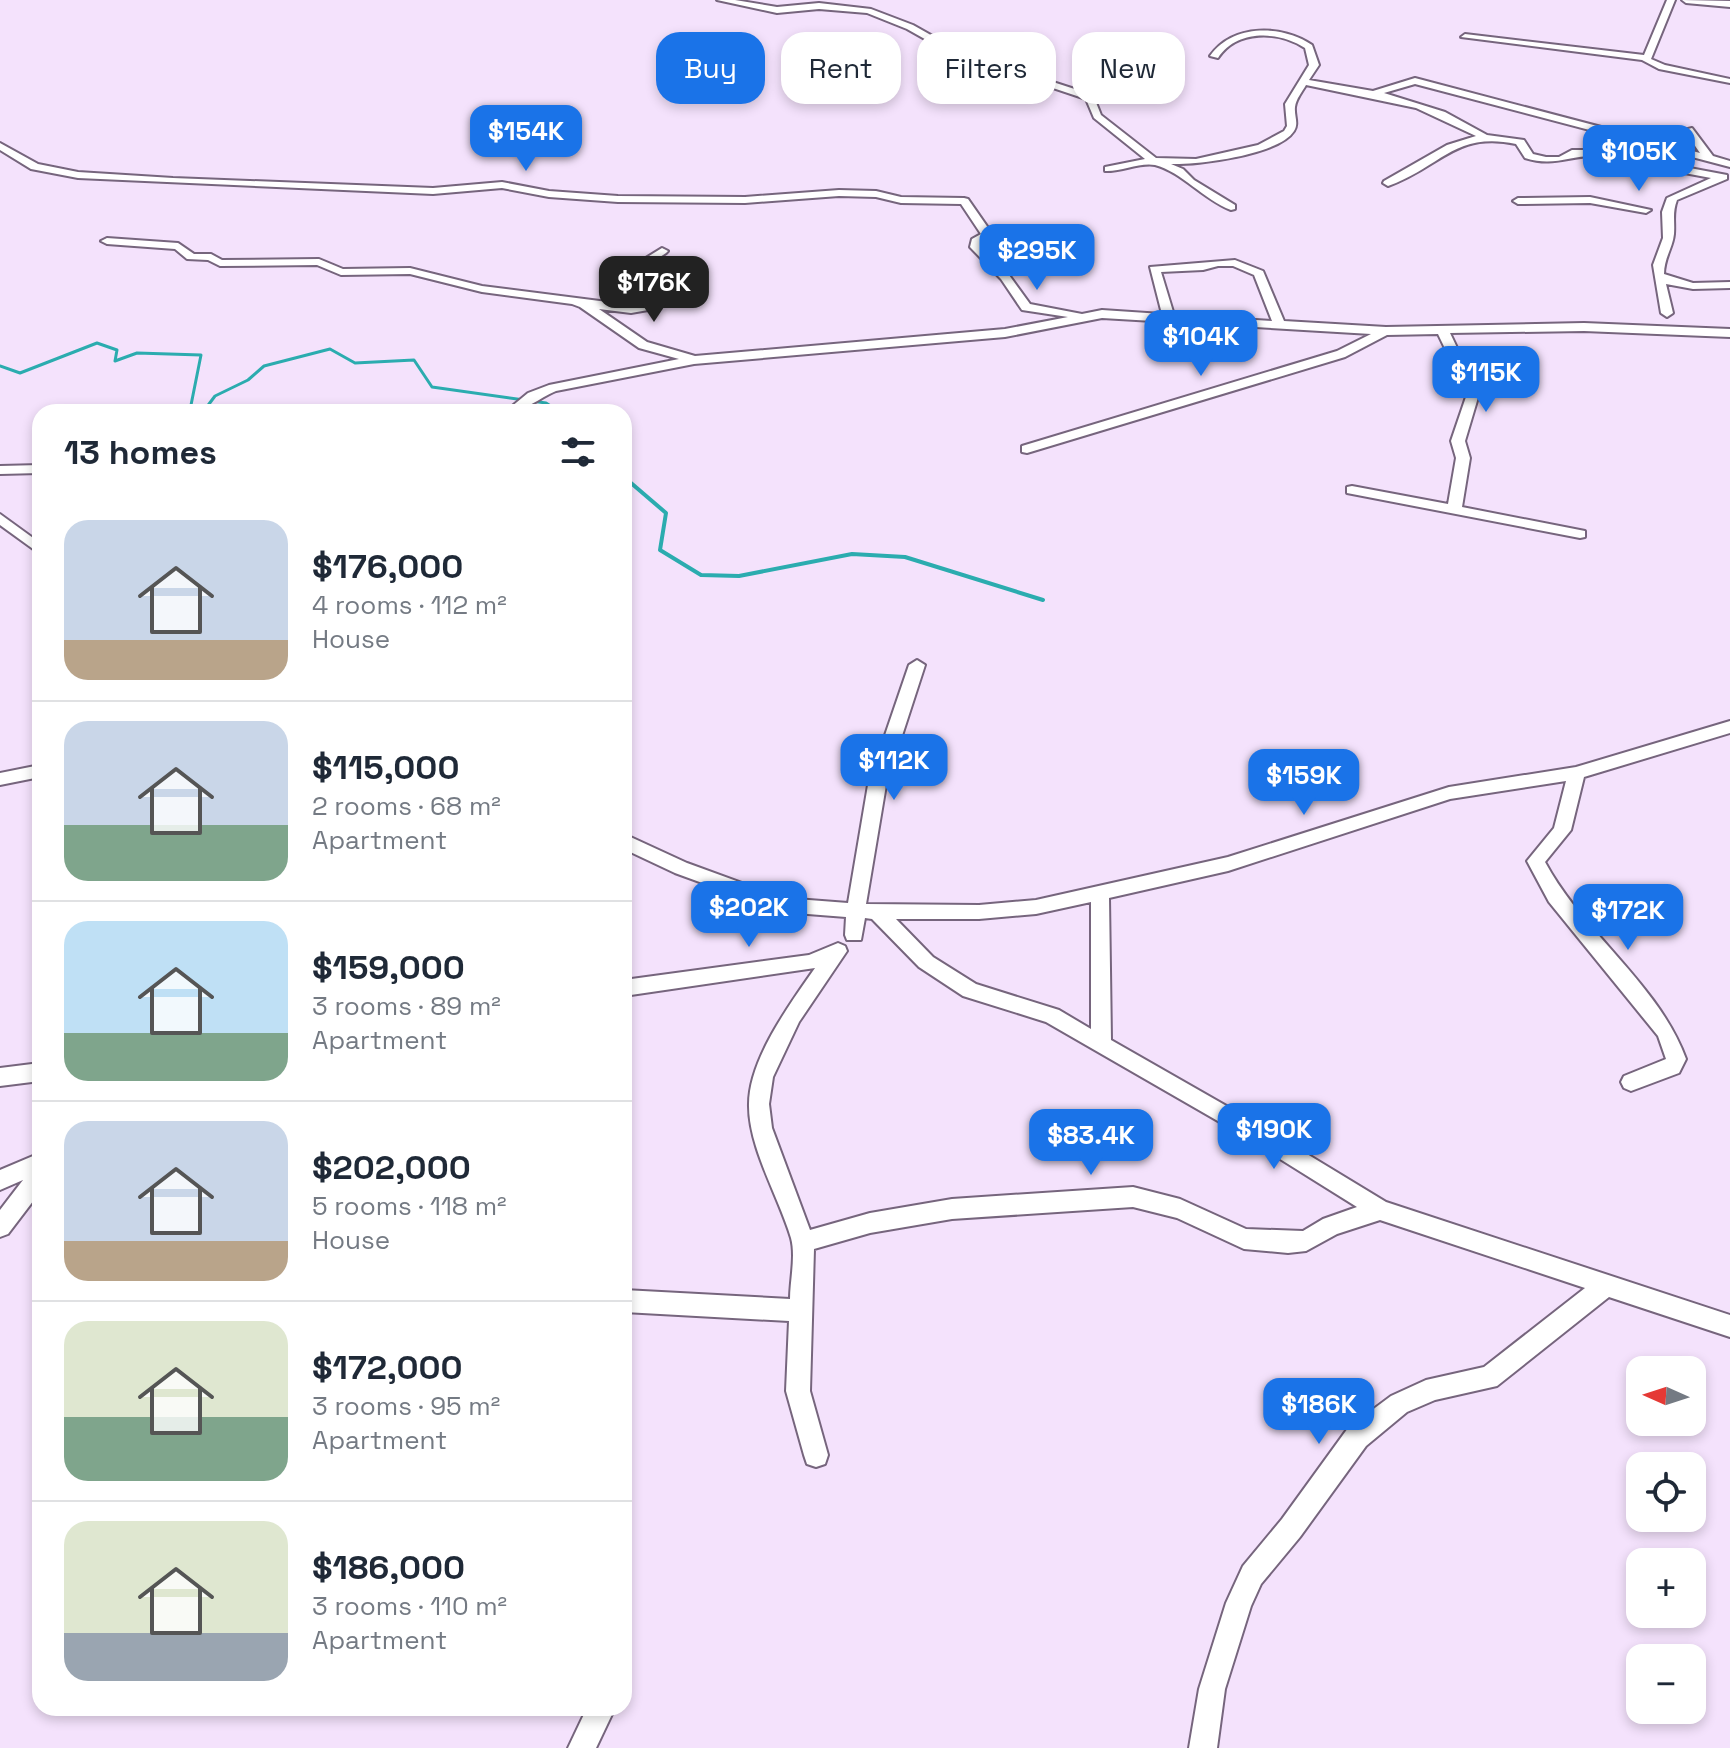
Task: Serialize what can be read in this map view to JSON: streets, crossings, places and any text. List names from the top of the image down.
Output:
{
  "north": "left",
  "page": {
    "chip": [
      "Buy",
      "Rent",
      "Filters",
      "New"
    ],
    "price": [
      "$154K",
      "$105K",
      "$295K",
      "$176K",
      "$104K",
      "$115K",
      "$112K",
      "$159K",
      "$202K",
      "$172K",
      "$190K",
      "$83.4K",
      "$186K"
    ],
    "heading": "13 homes",
    "list": [
      {
        "name": "$176,000",
        "note": "4 rooms · 112 m² · House"
      },
      {
        "name": "$115,000",
        "note": "2 rooms · 68 m² · Apartment"
      },
      {
        "name": "$159,000",
        "note": "3 rooms · 89 m² · Apartment"
      },
      {
        "name": "$202,000",
        "note": "5 rooms · 118 m² · House"
      },
      {
        "name": "$172,000",
        "note": "3 rooms · 95 m² · Apartment"
      },
      {
        "name": "$186,000",
        "note": "3 rooms · 110 m² · Apartment"
      }
    ],
    "map_buttons": ["+", "−"]
  }
}
